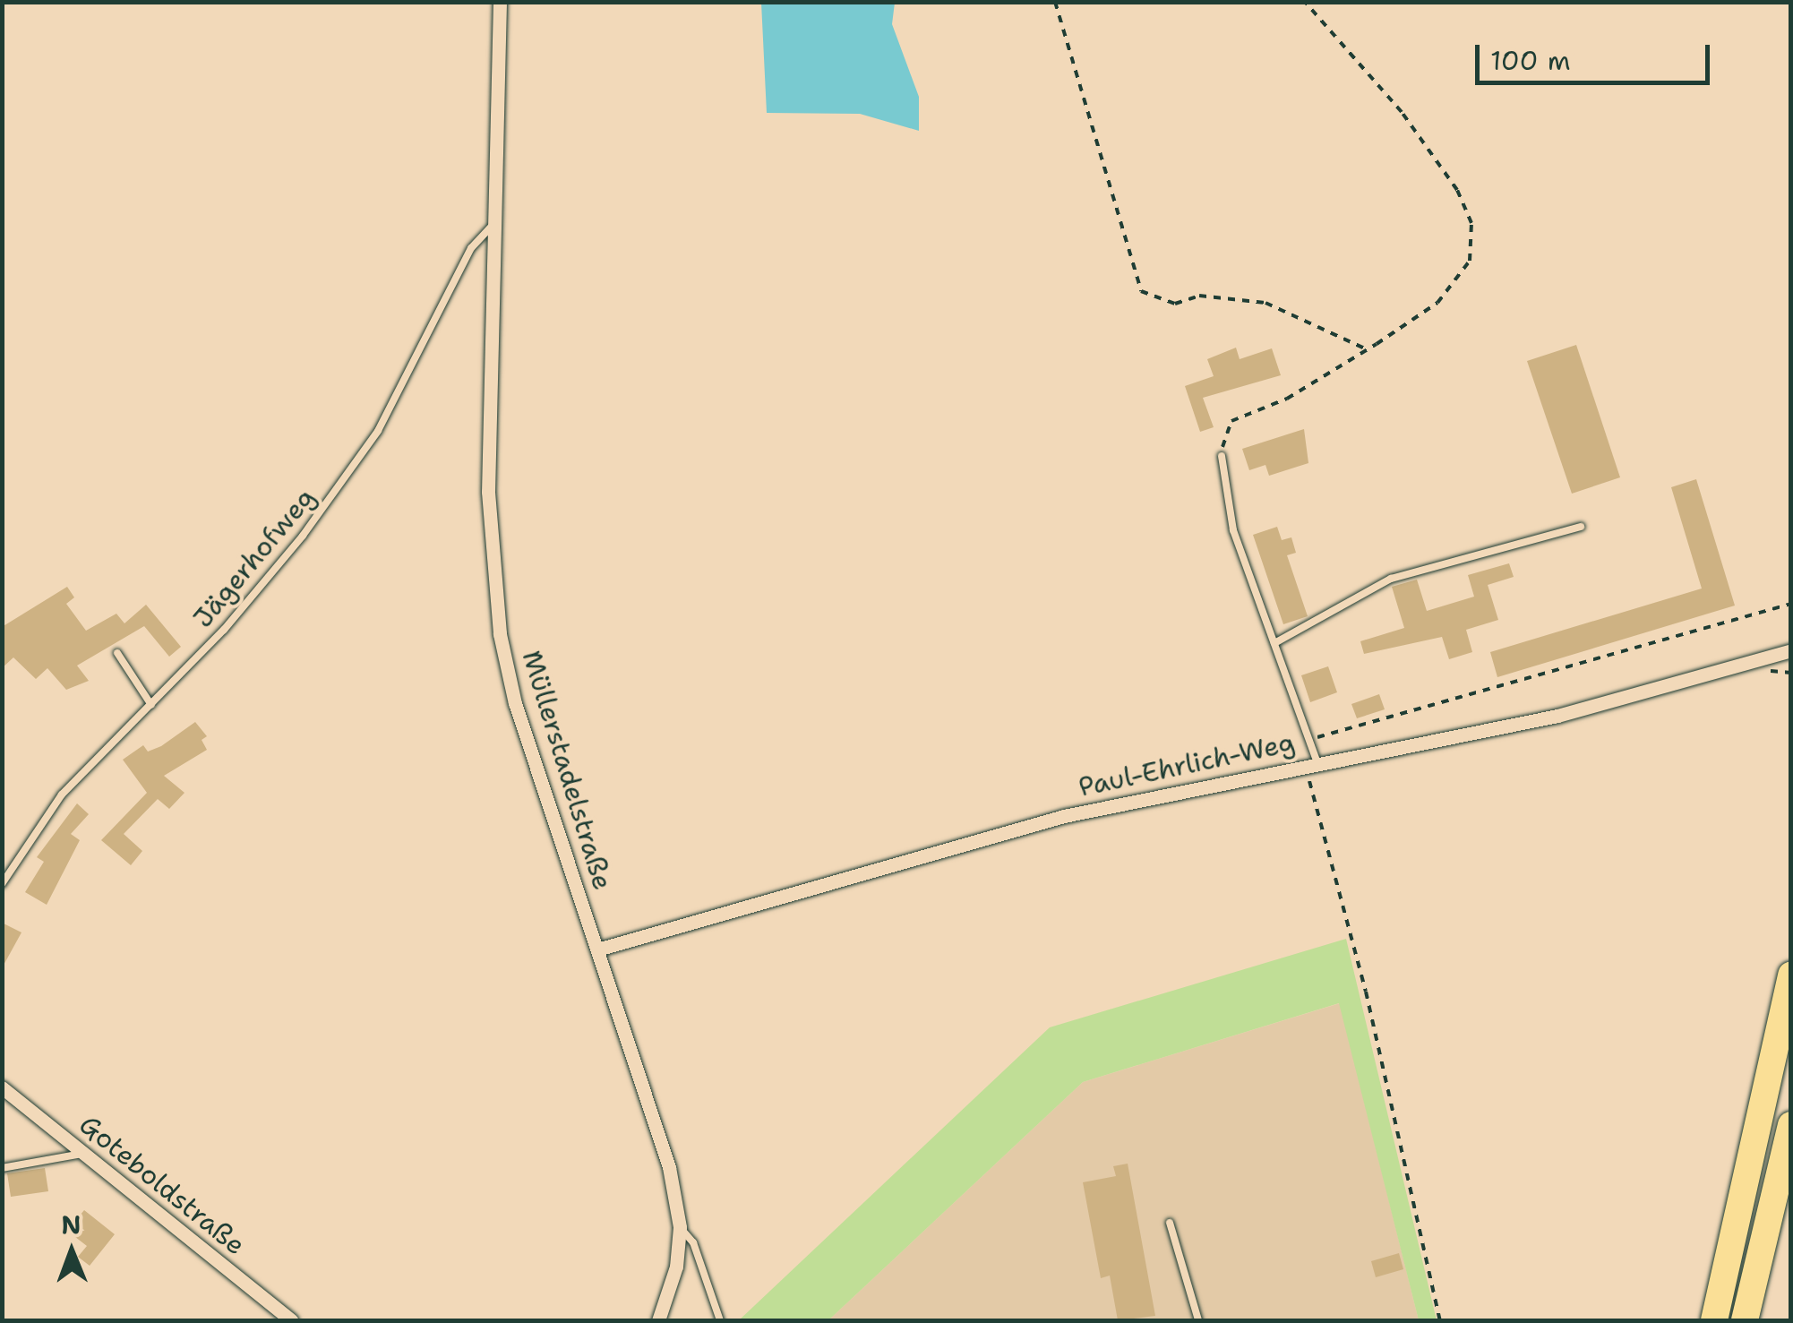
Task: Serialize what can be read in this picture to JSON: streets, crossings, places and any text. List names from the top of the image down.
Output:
{
  "streets": {
    "street": ["Paul-Ehrlich-Weg", "Müllerstadelstraße", "Goteboldstraße"],
    "lane": ["Jägerhofweg"]
  },
  "crossings": [
    ["Jägerhofweg", "Müllerstadelstraße"],
    ["Paul-Ehrlich-Weg", "Müllerstadelstraße"]
  ],
  "scale_bar": "100 m",
  "north": "top"
}
